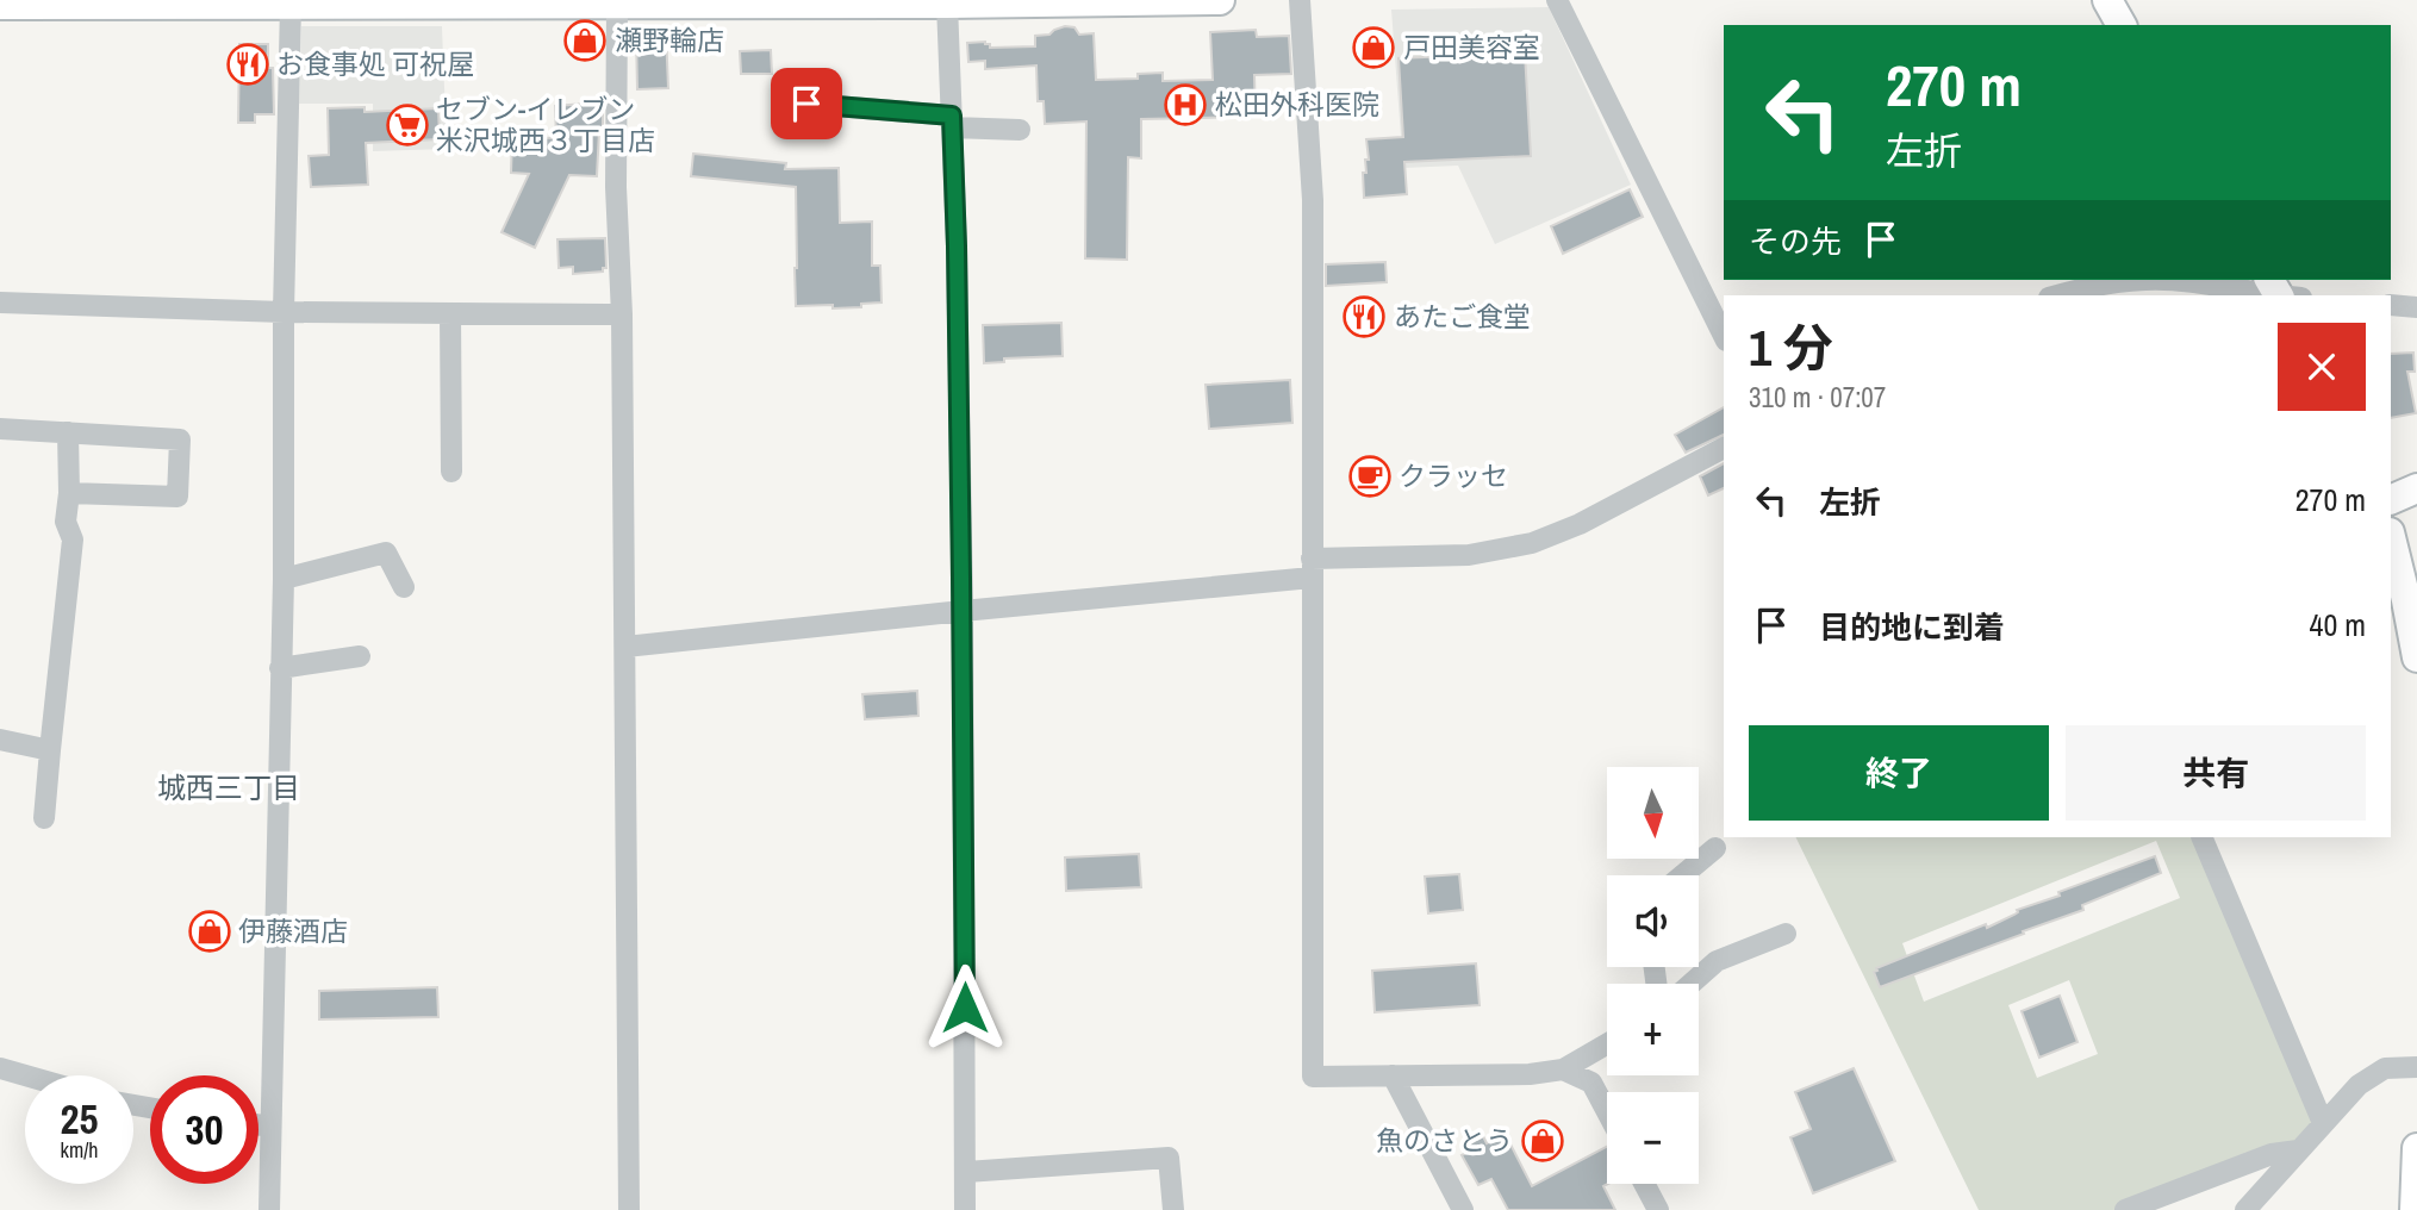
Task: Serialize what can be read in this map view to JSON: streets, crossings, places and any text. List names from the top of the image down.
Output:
{
  "districts": ["城西三丁目"],
  "places": {
    "shop": [
      "瀬野輪店",
      "戸田美容室",
      "伊藤酒店",
      "魚のさとう"
    ],
    "restaurant": ["お食事処 可祝屋", "あたご食堂"],
    "hospital": ["松田外科医院"],
    "supermarket": ["セブン-イレブン 米沢城西３丁目店"],
    "cafe": ["クラッセ"]
  },
  "north": "bottom",
  "page": {
    "turn": ["270 m", "左折"],
    "then": "その先",
    "heading": ["1 分", "310 m · 07:07"],
    "list": [
      {
        "name": "左折",
        "value": "270 m"
      },
      {
        "name": "目的地に到着",
        "value": "40 m"
      }
    ],
    "buttons": ["終了", "共有"],
    "map_buttons": ["+", "−"],
    "speed": "25 km/h",
    "limit": "30"
  }
}
